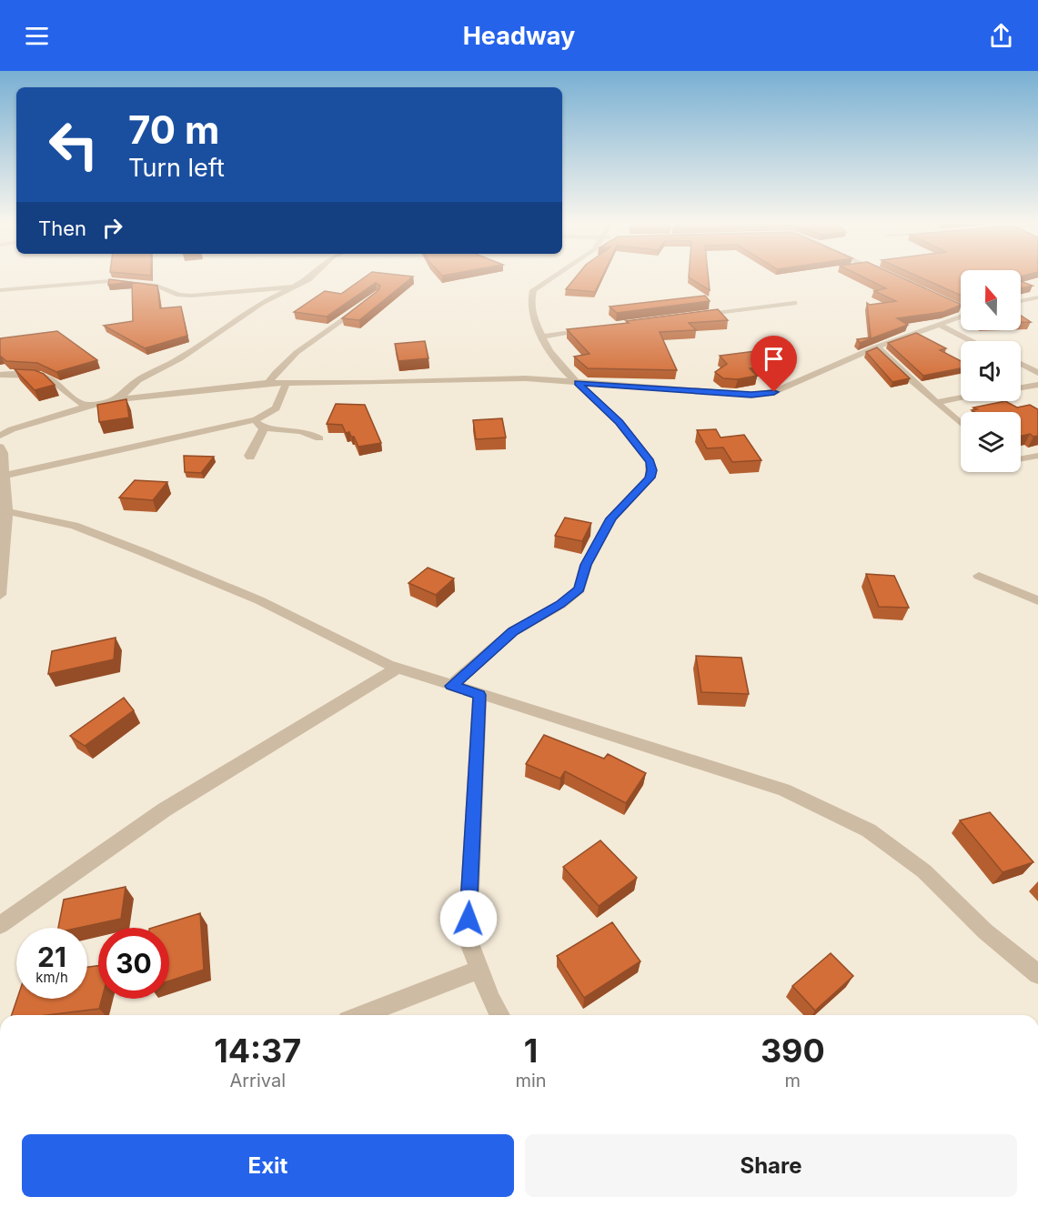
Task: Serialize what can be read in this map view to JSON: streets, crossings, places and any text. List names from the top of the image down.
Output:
{
  "north": "top",
  "page": {
    "header": "Headway",
    "turn": ["70 m", "Turn left"],
    "then": "Then",
    "speed": "21 km/h",
    "limit": "30",
    "eta": [
      "14:37",
      "Arrival",
      "1",
      "min",
      "390",
      "m"
    ],
    "buttons": ["Exit", "Share"]
  }
}
